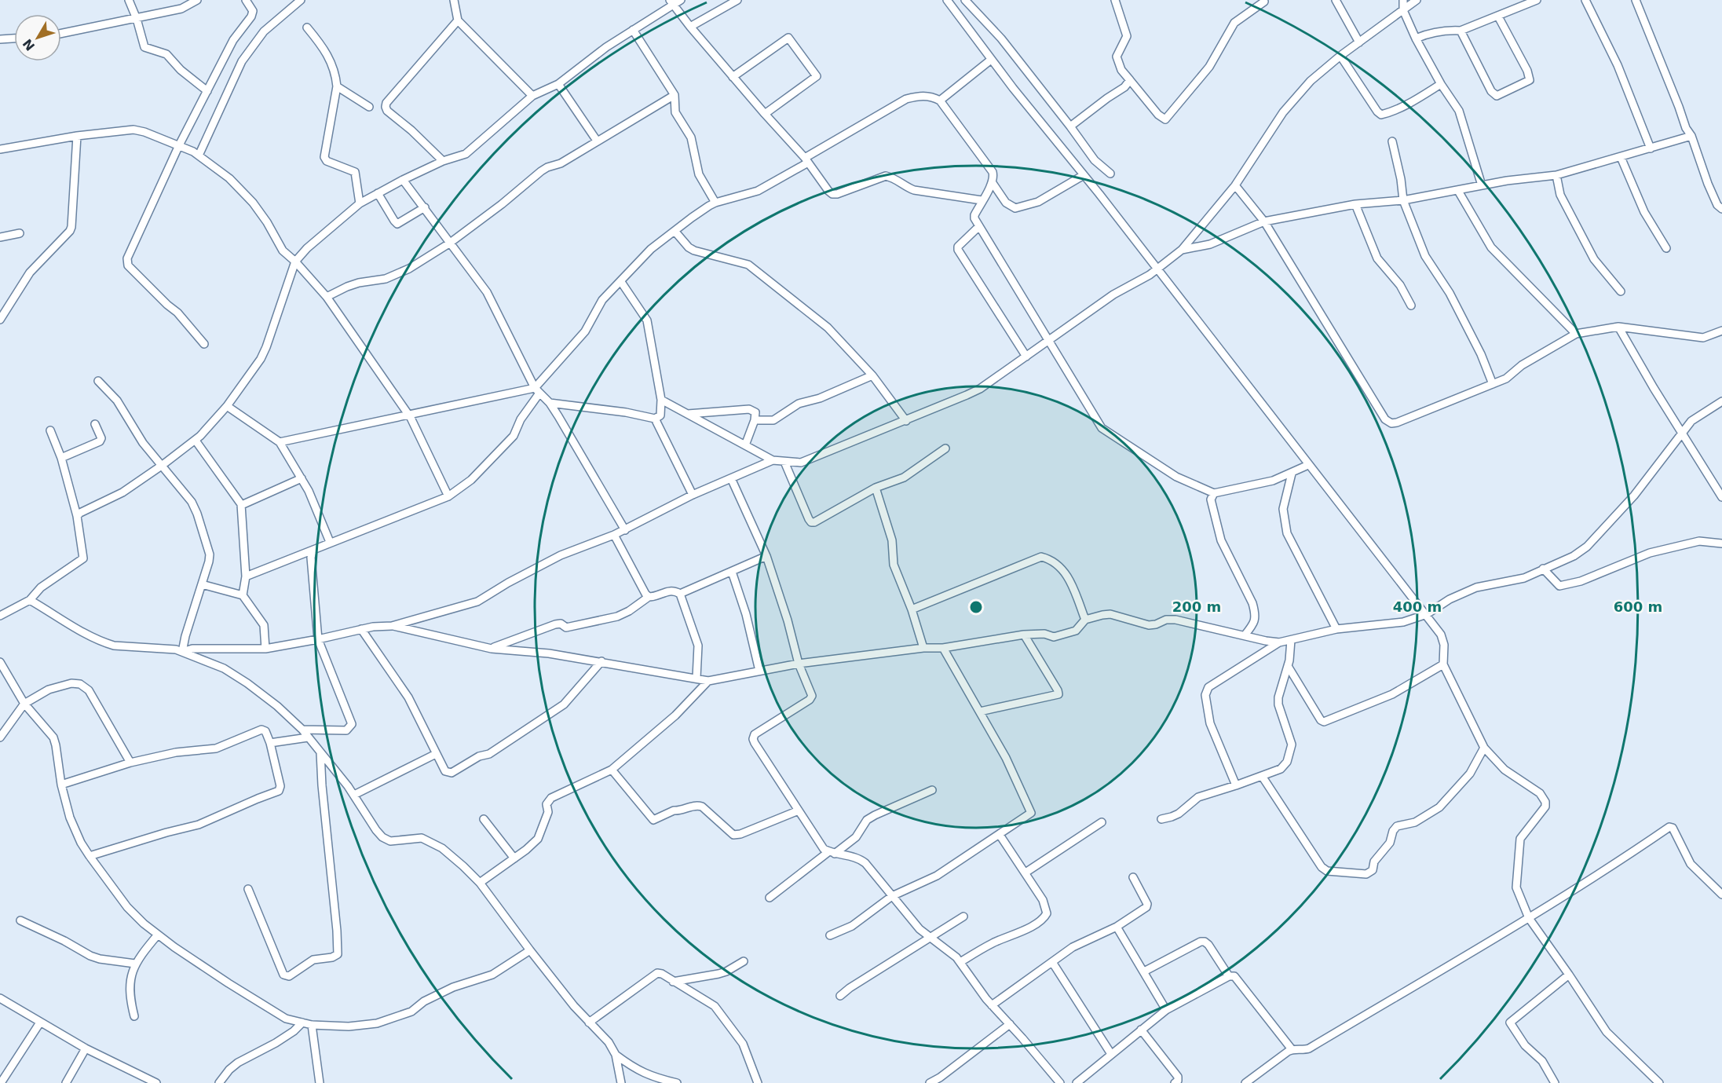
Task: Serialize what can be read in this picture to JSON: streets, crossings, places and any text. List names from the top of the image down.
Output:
{
  "north": "bottom left",
  "rings": ["200 m", "400 m", "600 m"]
}
